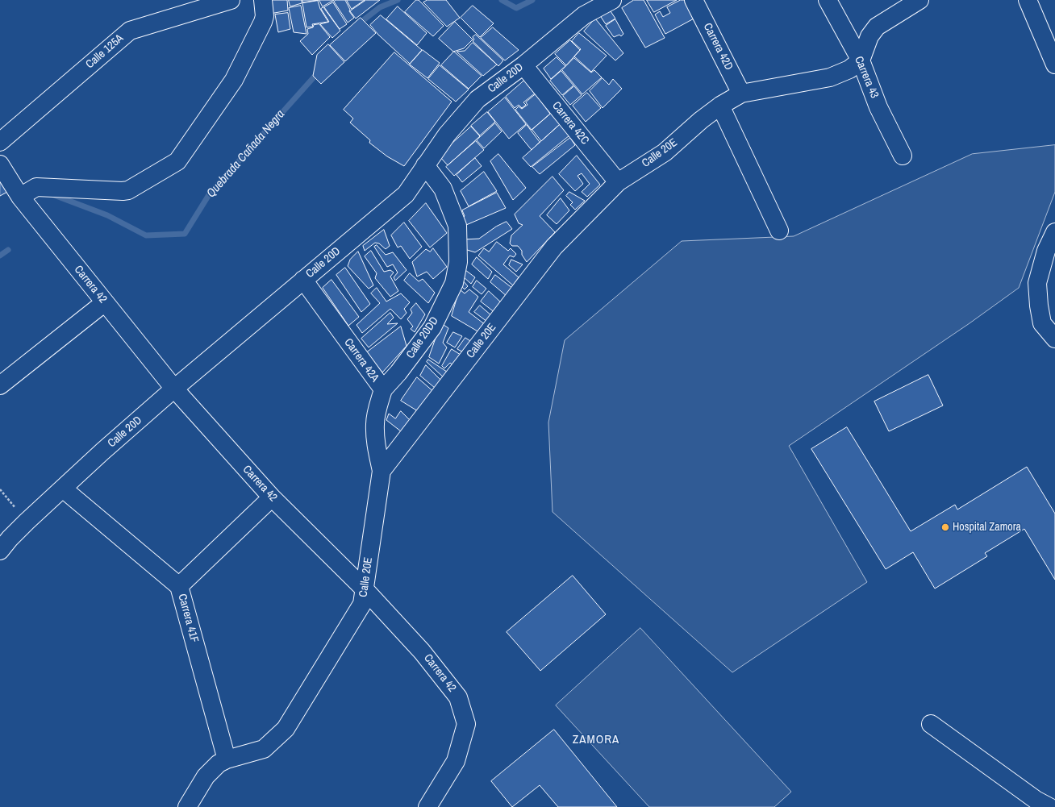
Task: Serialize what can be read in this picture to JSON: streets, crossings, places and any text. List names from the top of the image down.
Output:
{
  "streets": {
    "street": [
      "Carrera 42D",
      "Calle 125A",
      "Carrera 43",
      "Calle 20D",
      "Carrera 42C",
      "Calle 20E",
      "Carrera 42",
      "Calle 20DD",
      "Carrera 42A",
      "Carrera 41F"
    ]
  },
  "crossings": [
    ["Carrera 42D", "Calle 20E"],
    ["Carrera 43", "Calle 20E"],
    ["Calle 20D", "Carrera 42C"],
    ["Calle 20D", "Carrera 42"],
    ["Calle 20D", "Calle 20DD"],
    ["Calle 20D", "Carrera 42A"],
    ["Calle 20D", "Carrera 41F"],
    ["Carrera 42C", "Calle 20E"],
    ["Calle 20E", "Carrera 42"],
    ["Calle 20E", "Carrera 42A"],
    ["Calle 20E", "Carrera 41F"],
    ["Calle 20DD", "Carrera 42A"]
  ],
  "districts": ["ZAMORA"],
  "water": ["Quebrada Cañada Negra"],
  "places": ["Hospital Zamora"]
}
